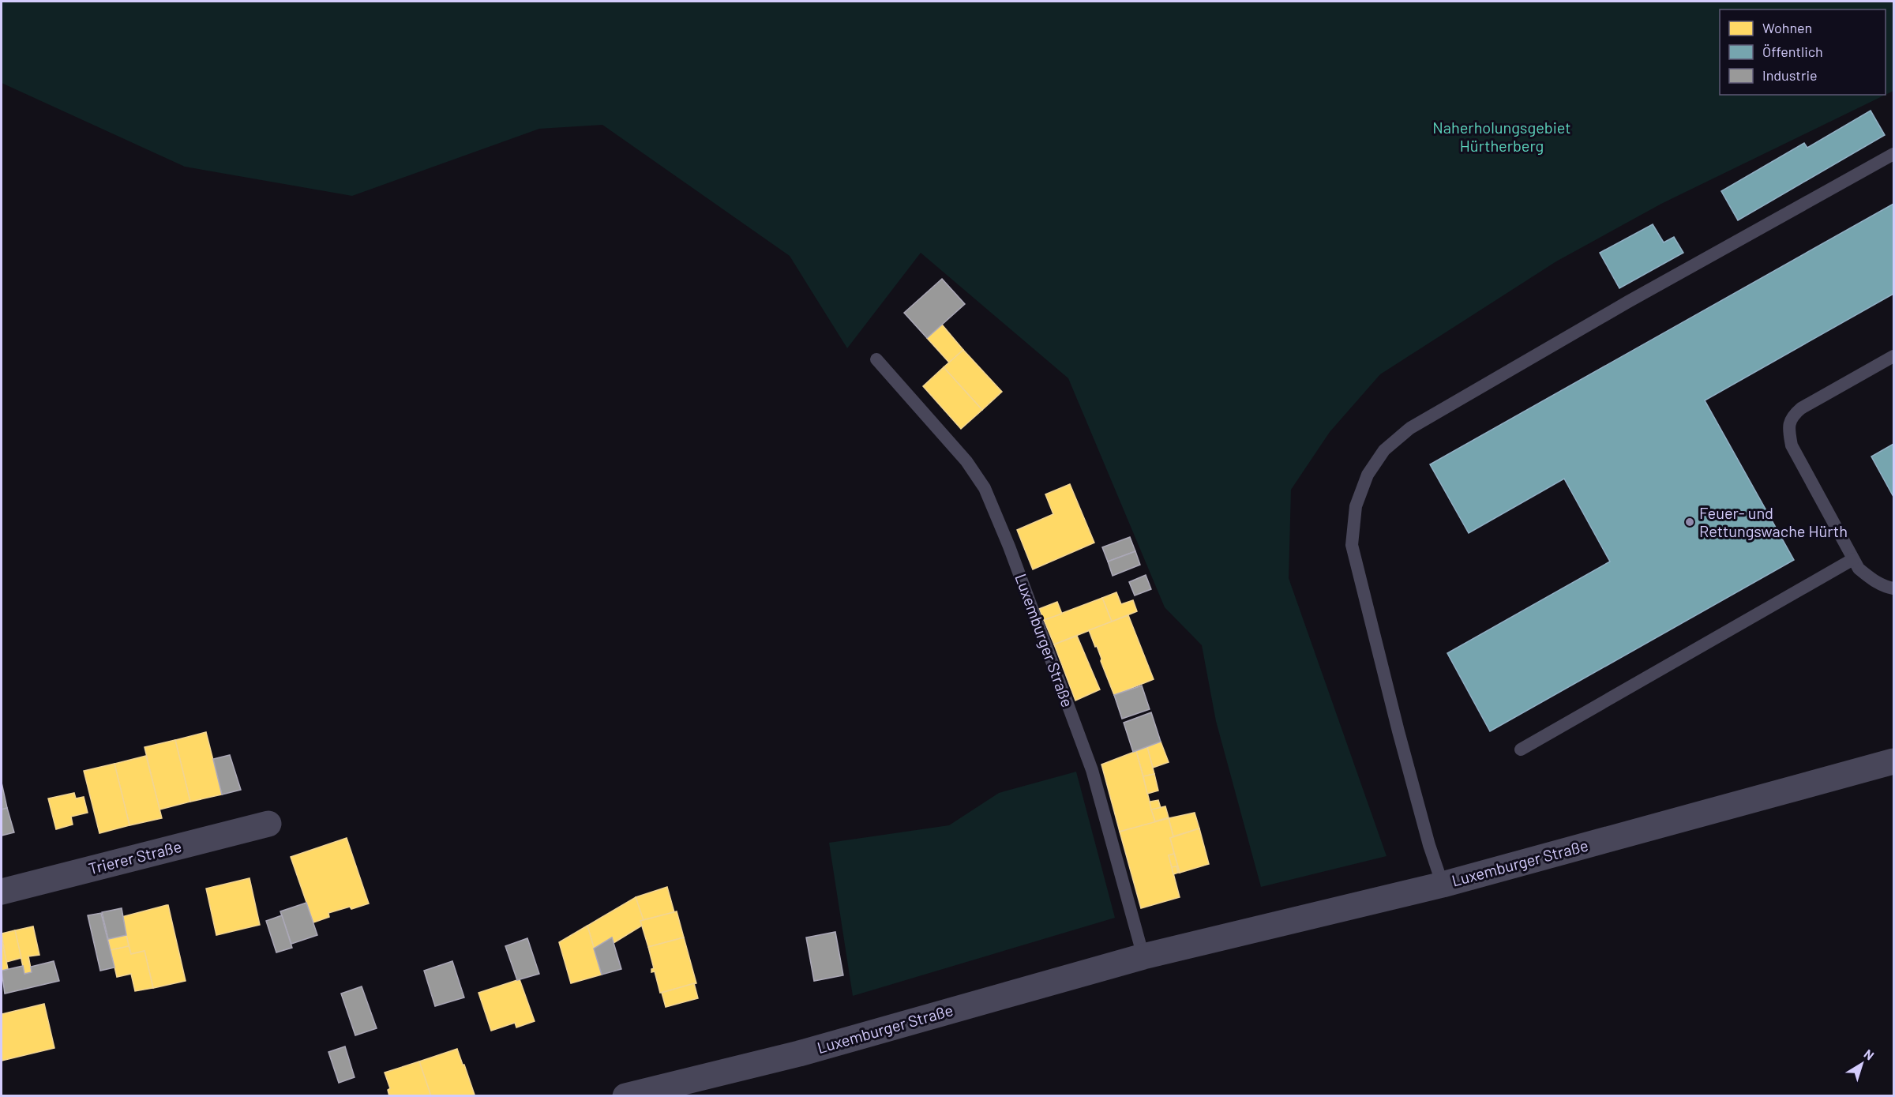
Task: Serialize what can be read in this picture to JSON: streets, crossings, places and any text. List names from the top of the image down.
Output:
{
  "streets": {
    "street": ["Luxemburger Straße", "Trierer Straße"]
  },
  "parks": ["Naherholungsgebiet Hürtherberg"],
  "places": ["Feuer- und Rettungswache Hürth"],
  "legend": ["Wohnen", "Öffentlich", "Industrie"],
  "north": "top right"
}
